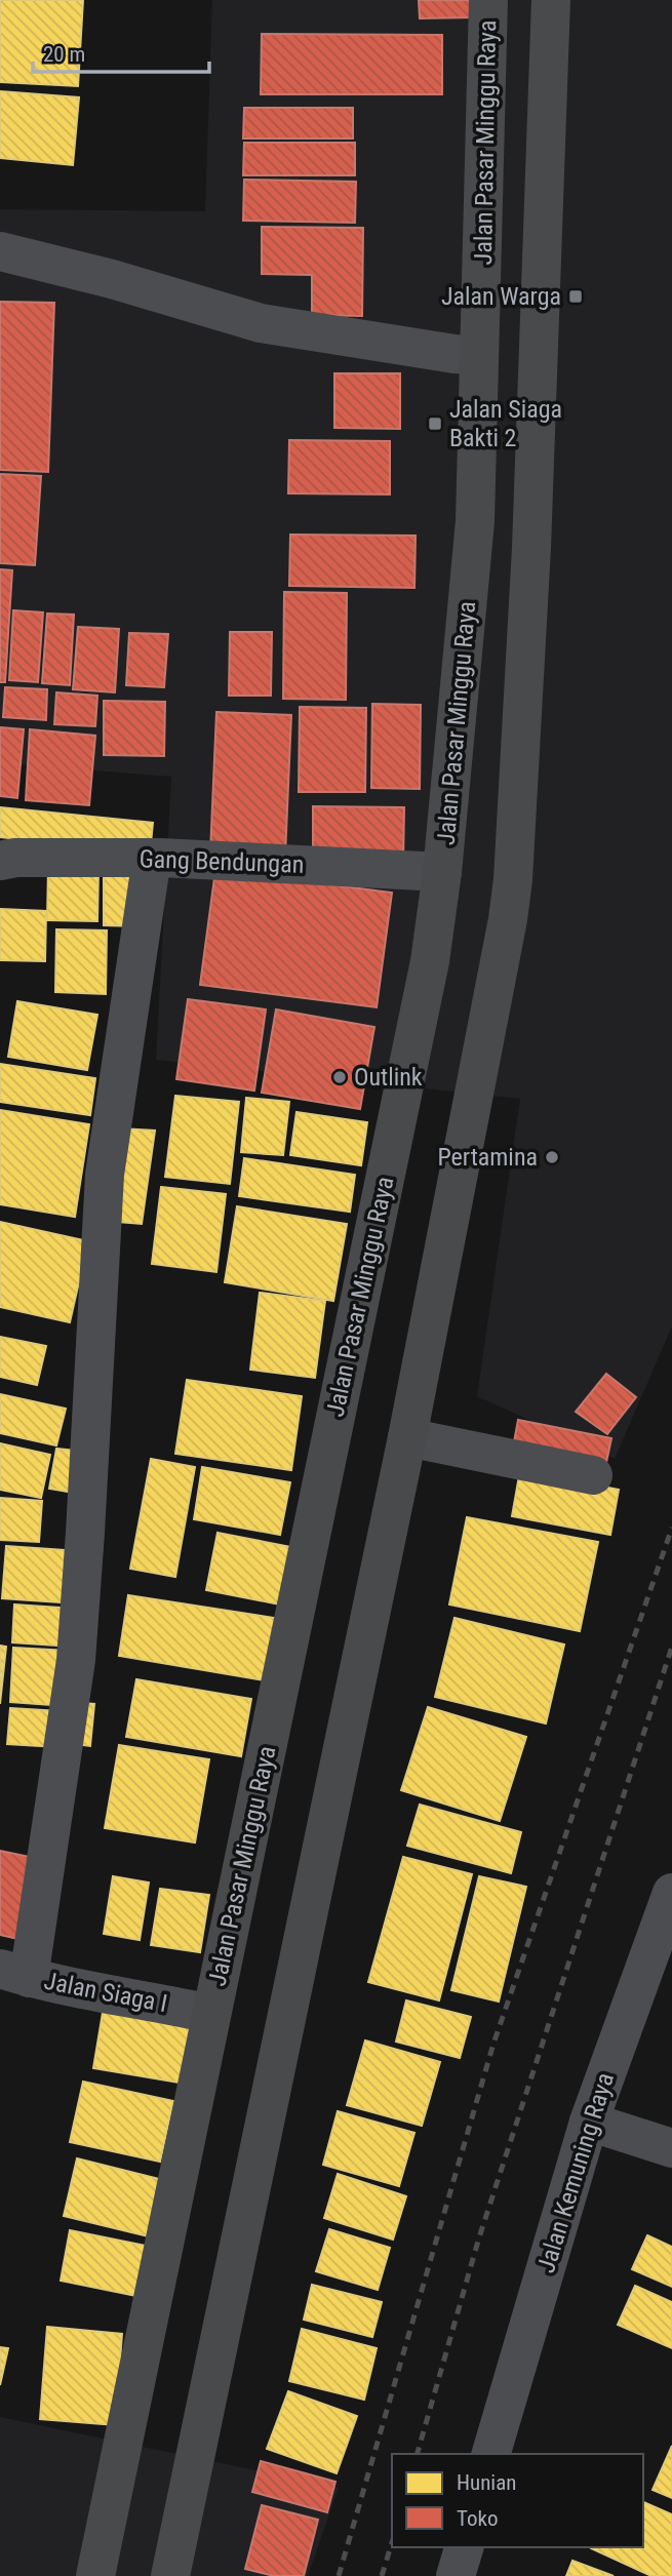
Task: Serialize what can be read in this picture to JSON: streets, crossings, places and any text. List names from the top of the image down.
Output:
{
  "streets": {
    "main road": ["Jalan Pasar Minggu Raya"],
    "street": ["Gang Bendungan", "Jalan Siaga I", "Jalan Kemuning Raya"]
  },
  "crossings": [
    ["Jalan Pasar Minggu Raya", "Gang Bendungan"],
    ["Jalan Pasar Minggu Raya", "Jalan Siaga I"]
  ],
  "places": {
    "transit": ["Jalan Warga", "Jalan Siaga Bakti 2"],
    "other": ["Outlink", "Pertamina"]
  },
  "legend": ["Hunian", "Toko"],
  "scale_bar": "20 m"
}
